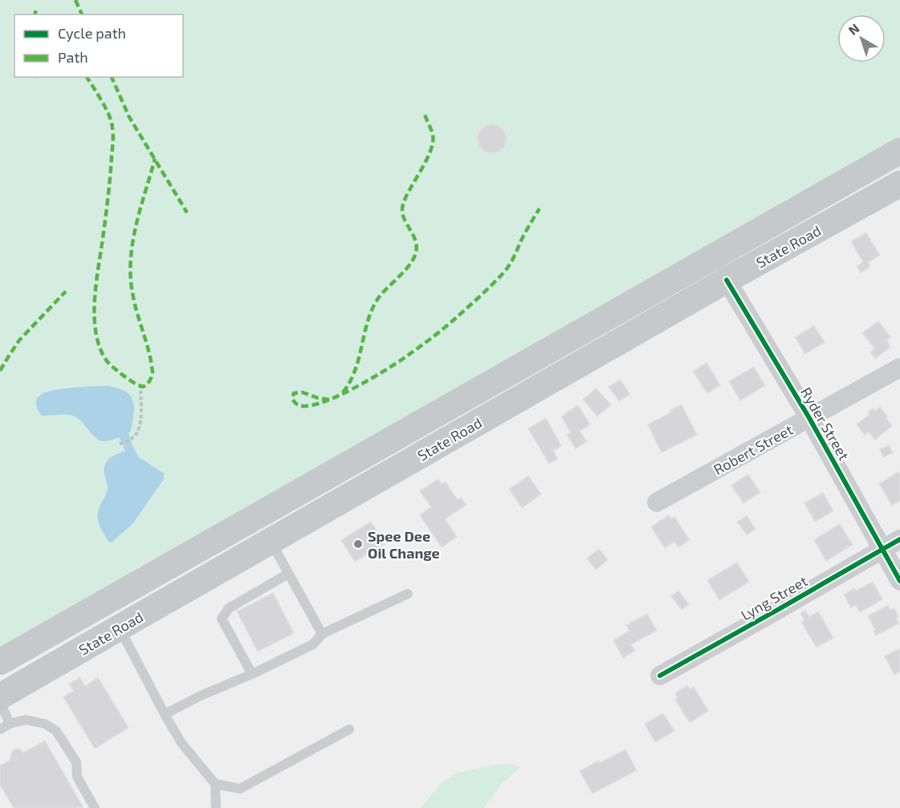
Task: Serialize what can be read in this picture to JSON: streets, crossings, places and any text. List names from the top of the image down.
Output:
{
  "streets": {
    "main road": ["State Road"],
    "street": ["Ryder Street", "Robert Street", "Lyng Street"]
  },
  "crossings": [
    ["State Road", "Ryder Street"],
    ["Ryder Street", "Robert Street"],
    ["Ryder Street", "Lyng Street"]
  ],
  "places": ["Spee Dee Oil Change"],
  "legend": ["Cycle path", "Path"],
  "north": "top left"
}
